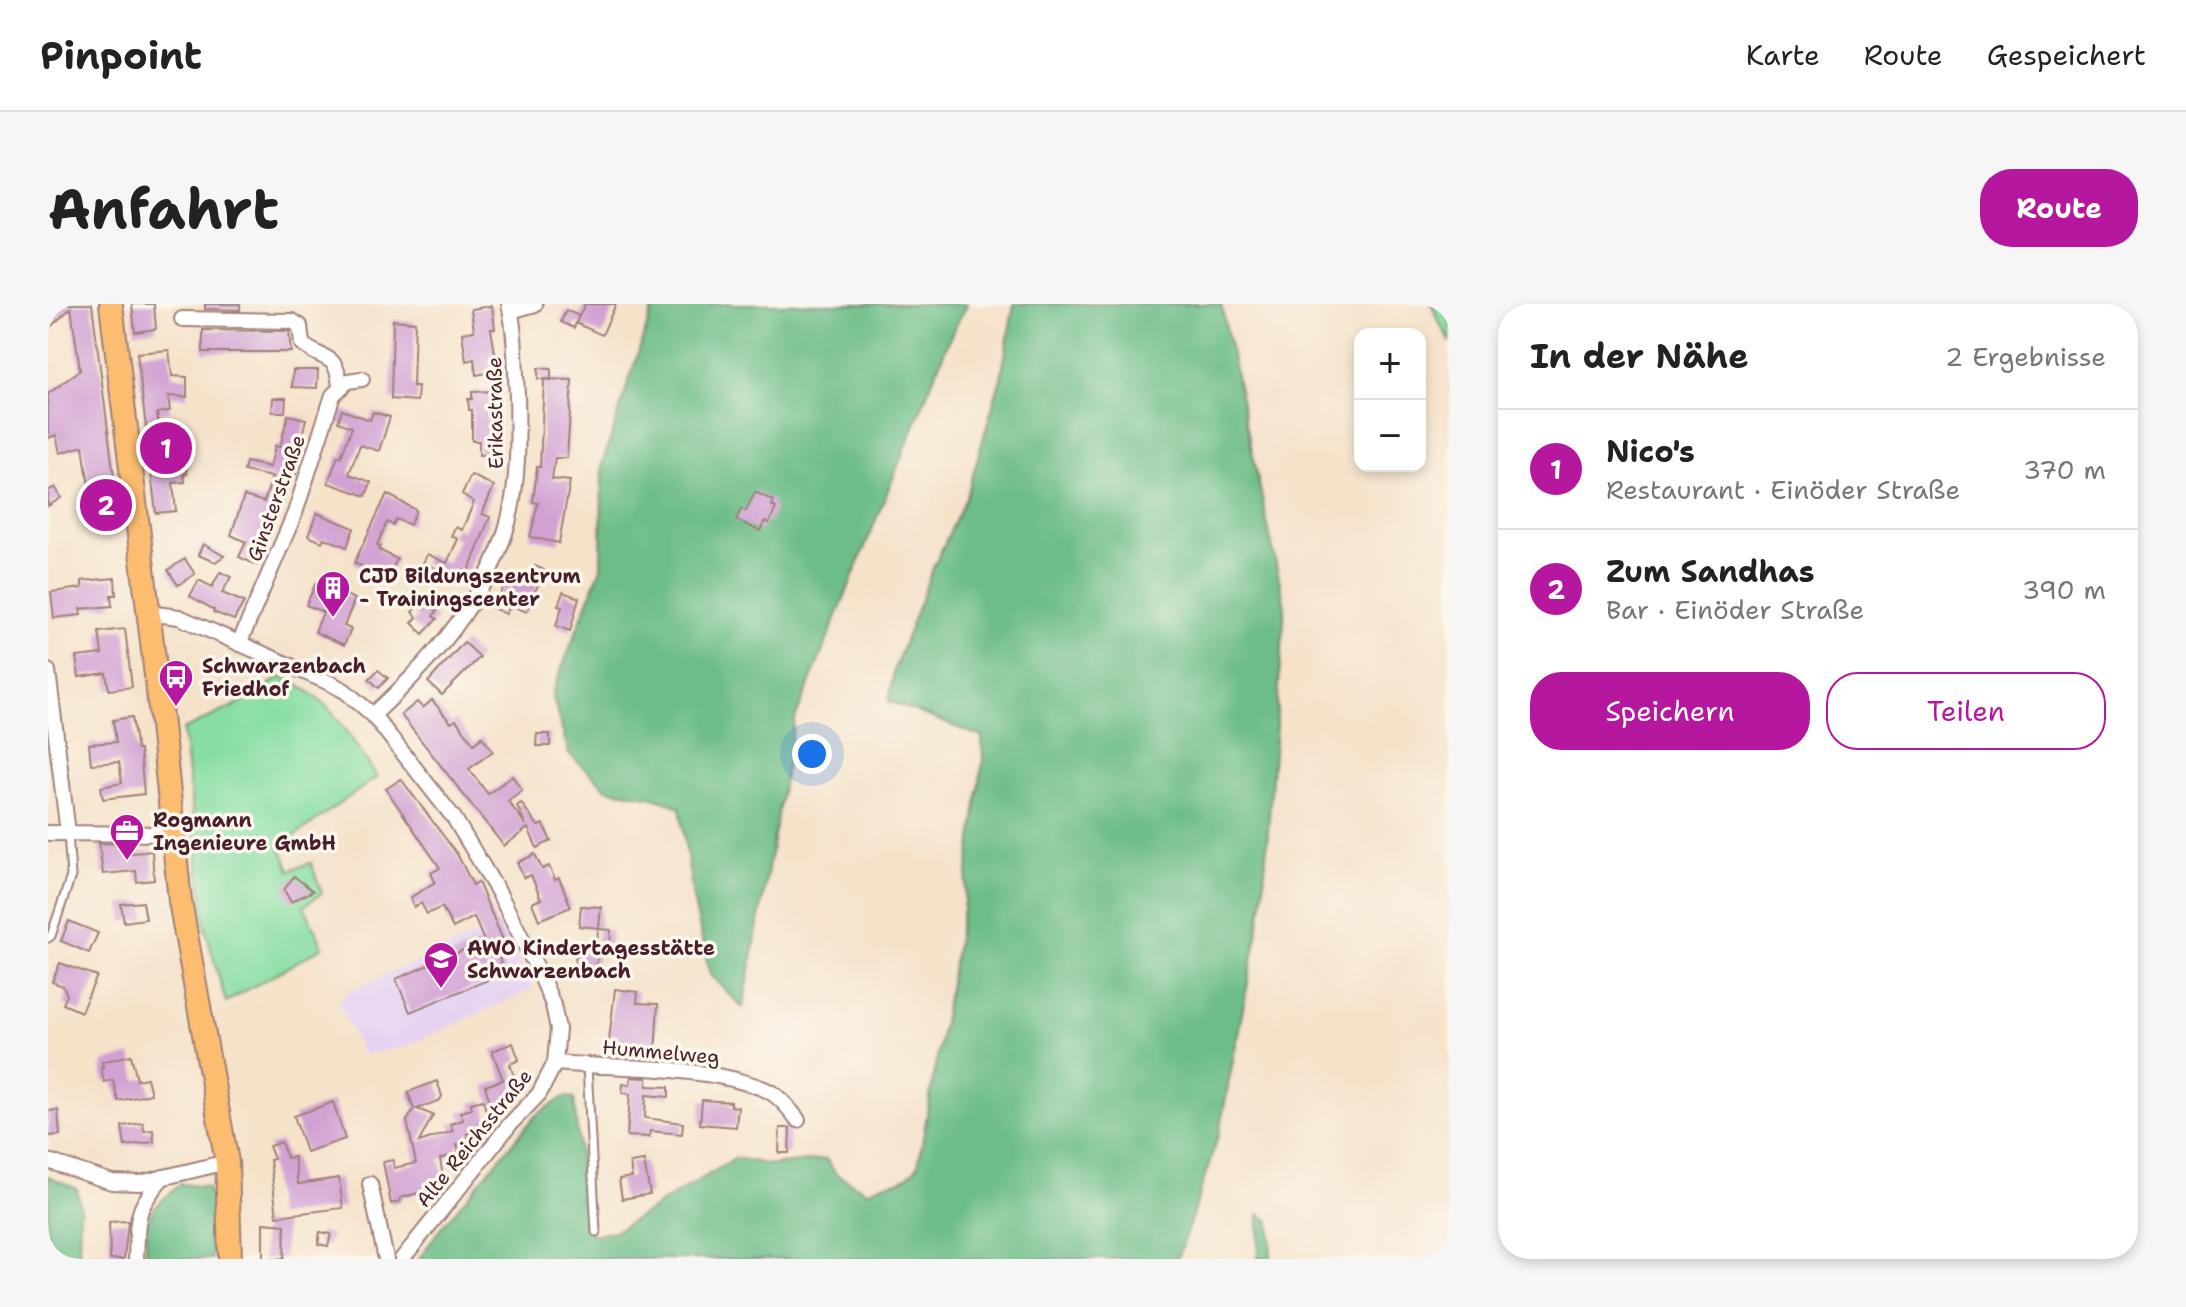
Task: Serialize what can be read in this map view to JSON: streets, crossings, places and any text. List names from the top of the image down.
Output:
{
  "streets": {
    "street": [
      "Erikastraße",
      "Ginsterstraße",
      "Hummelweg",
      "Alte Reichsstraße"
    ]
  },
  "crossings": [
    ["Erikastraße", "Alte Reichsstraße"],
    ["Ginsterstraße", "Alte Reichsstraße"],
    ["Hummelweg", "Alte Reichsstraße"]
  ],
  "places": {
    "building": ["CJD Bildungszentrum - Trainingscenter"],
    "bus stop": ["Schwarzenbach Friedhof"],
    "office": ["Rogmann Ingenieure GmbH"],
    "school or university": ["AWO Kindertagesstätte Schwarzenbach"]
  },
  "page": {
    "header": "Pinpoint",
    "nav": ["Karte", "Route", "Gespeichert"],
    "buttons": [
      "Route",
      ["Speichern", "Teilen"]
    ],
    "title": "Anfahrt",
    "heading": ["In der Nähe", "2 Ergebnisse"],
    "map_buttons": ["+", "−"],
    "list": [
      {
        "mark": "1",
        "name": "Nico's",
        "note": "Restaurant · Einöder Straße",
        "value": "370 m"
      },
      {
        "mark": "2",
        "name": "Zum Sandhas",
        "note": "Bar · Einöder Straße",
        "value": "390 m"
      }
    ],
    "pins": ["1", "2"]
  }
}
